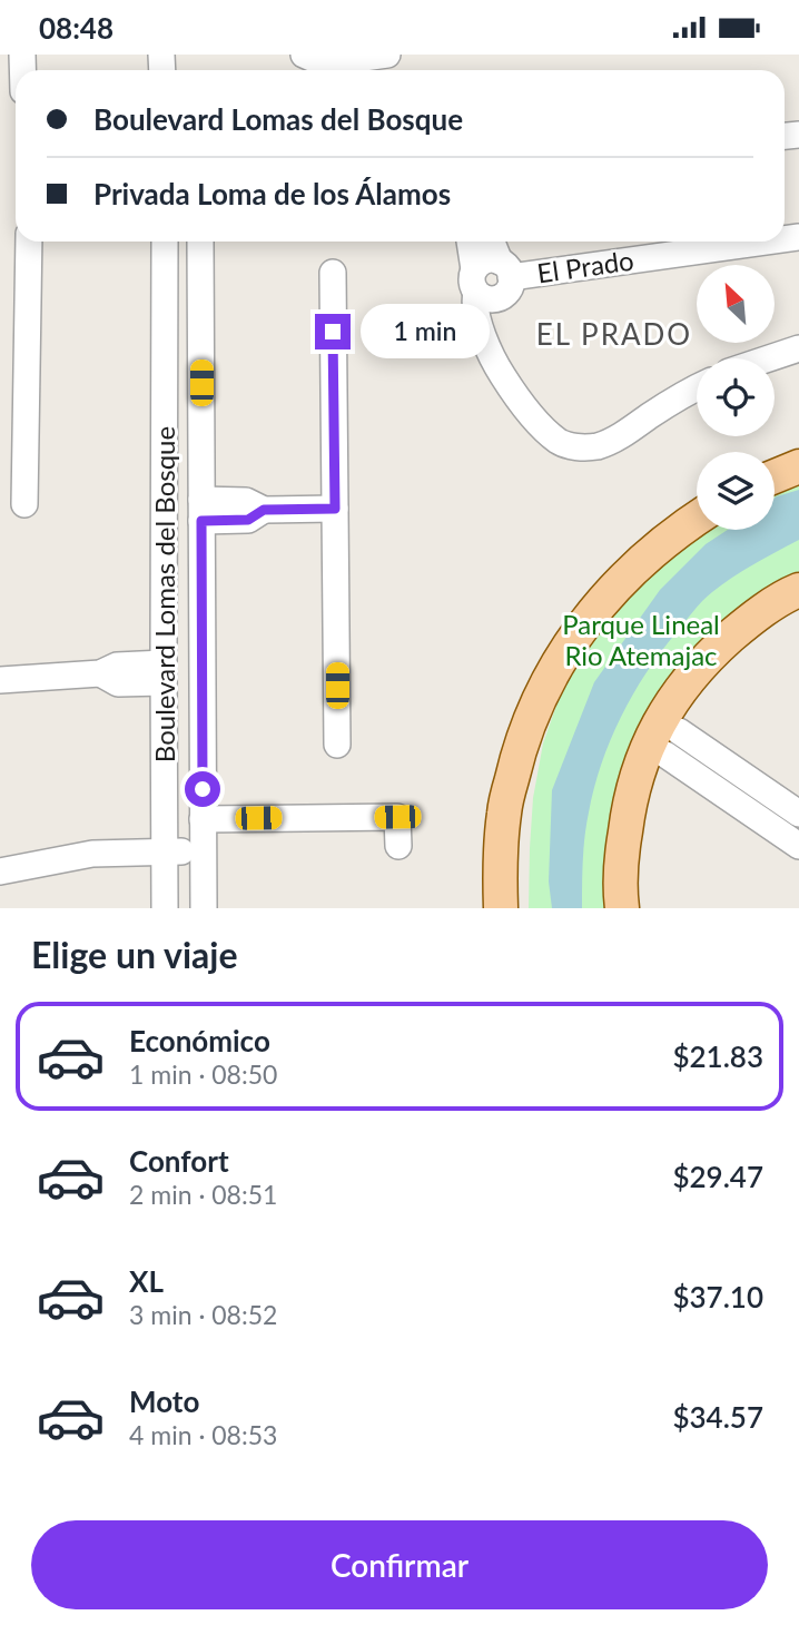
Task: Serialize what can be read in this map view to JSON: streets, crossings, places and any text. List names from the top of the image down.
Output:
{
  "streets": {
    "street": ["El Prado", "Boulevard Lomas del Bosque"]
  },
  "districts": ["EL PRADO"],
  "parks": ["Parque Lineal Rio Atemajac"],
  "north": "top left",
  "page": {
    "status": "08:48",
    "banner": ["Boulevard Lomas del Bosque", "Privada Loma de los Álamos"],
    "bubble": "1 min",
    "heading": "Elige un viaje",
    "list": [
      {
        "name": "Económico",
        "note": "1 min · 08:50",
        "value": "$21.83"
      },
      {
        "name": "Confort",
        "note": "2 min · 08:51",
        "value": "$29.47"
      },
      {
        "name": "XL",
        "note": "3 min · 08:52",
        "value": "$37.10"
      },
      {
        "name": "Moto",
        "note": "4 min · 08:53",
        "value": "$34.57"
      }
    ],
    "buttons": "Confirmar"
  }
}
